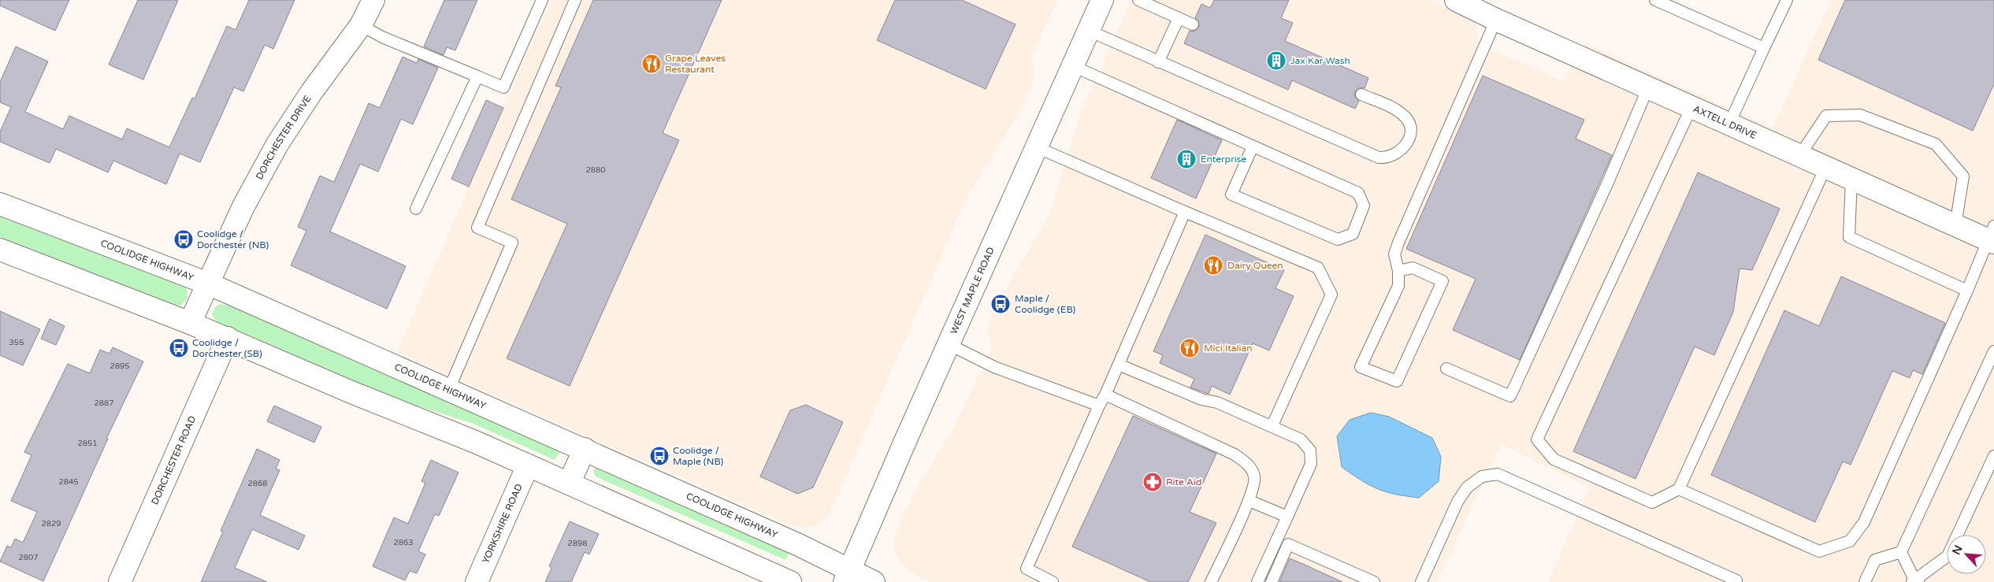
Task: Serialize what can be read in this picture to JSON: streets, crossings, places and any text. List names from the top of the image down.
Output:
{
  "streets": {
    "main road": [
      "AXTELL DRIVE",
      "DORCHESTER DRIVE",
      "COOLIDGE HIGHWAY",
      "WEST MAPLE ROAD",
      "DORCHESTER ROAD",
      "YORKSHIRE ROAD"
    ]
  },
  "crossings": [
    ["DORCHESTER DRIVE", "COOLIDGE HIGHWAY"],
    ["COOLIDGE HIGHWAY", "WEST MAPLE ROAD"]
  ],
  "places": {
    "building": ["Jax Kar Wash", "Enterprise"],
    "restaurant": ["Grape Leaves Restaurant", "Dairy Queen", "Mici Italian"],
    "bus stop": [
      "Coolidge / Dorchester (NB)",
      "Maple / Coolidge (EB)",
      "Coolidge / Dorchester (SB)",
      "Coolidge / Maple (NB)"
    ],
    "pharmacy": ["Rite Aid"]
  },
  "house_numbers": [
    "2880",
    "355",
    "2895",
    "2887",
    "2851",
    "2845",
    "2868",
    "2829",
    "2863",
    "2898",
    "2807"
  ],
  "north": "top left"
}
